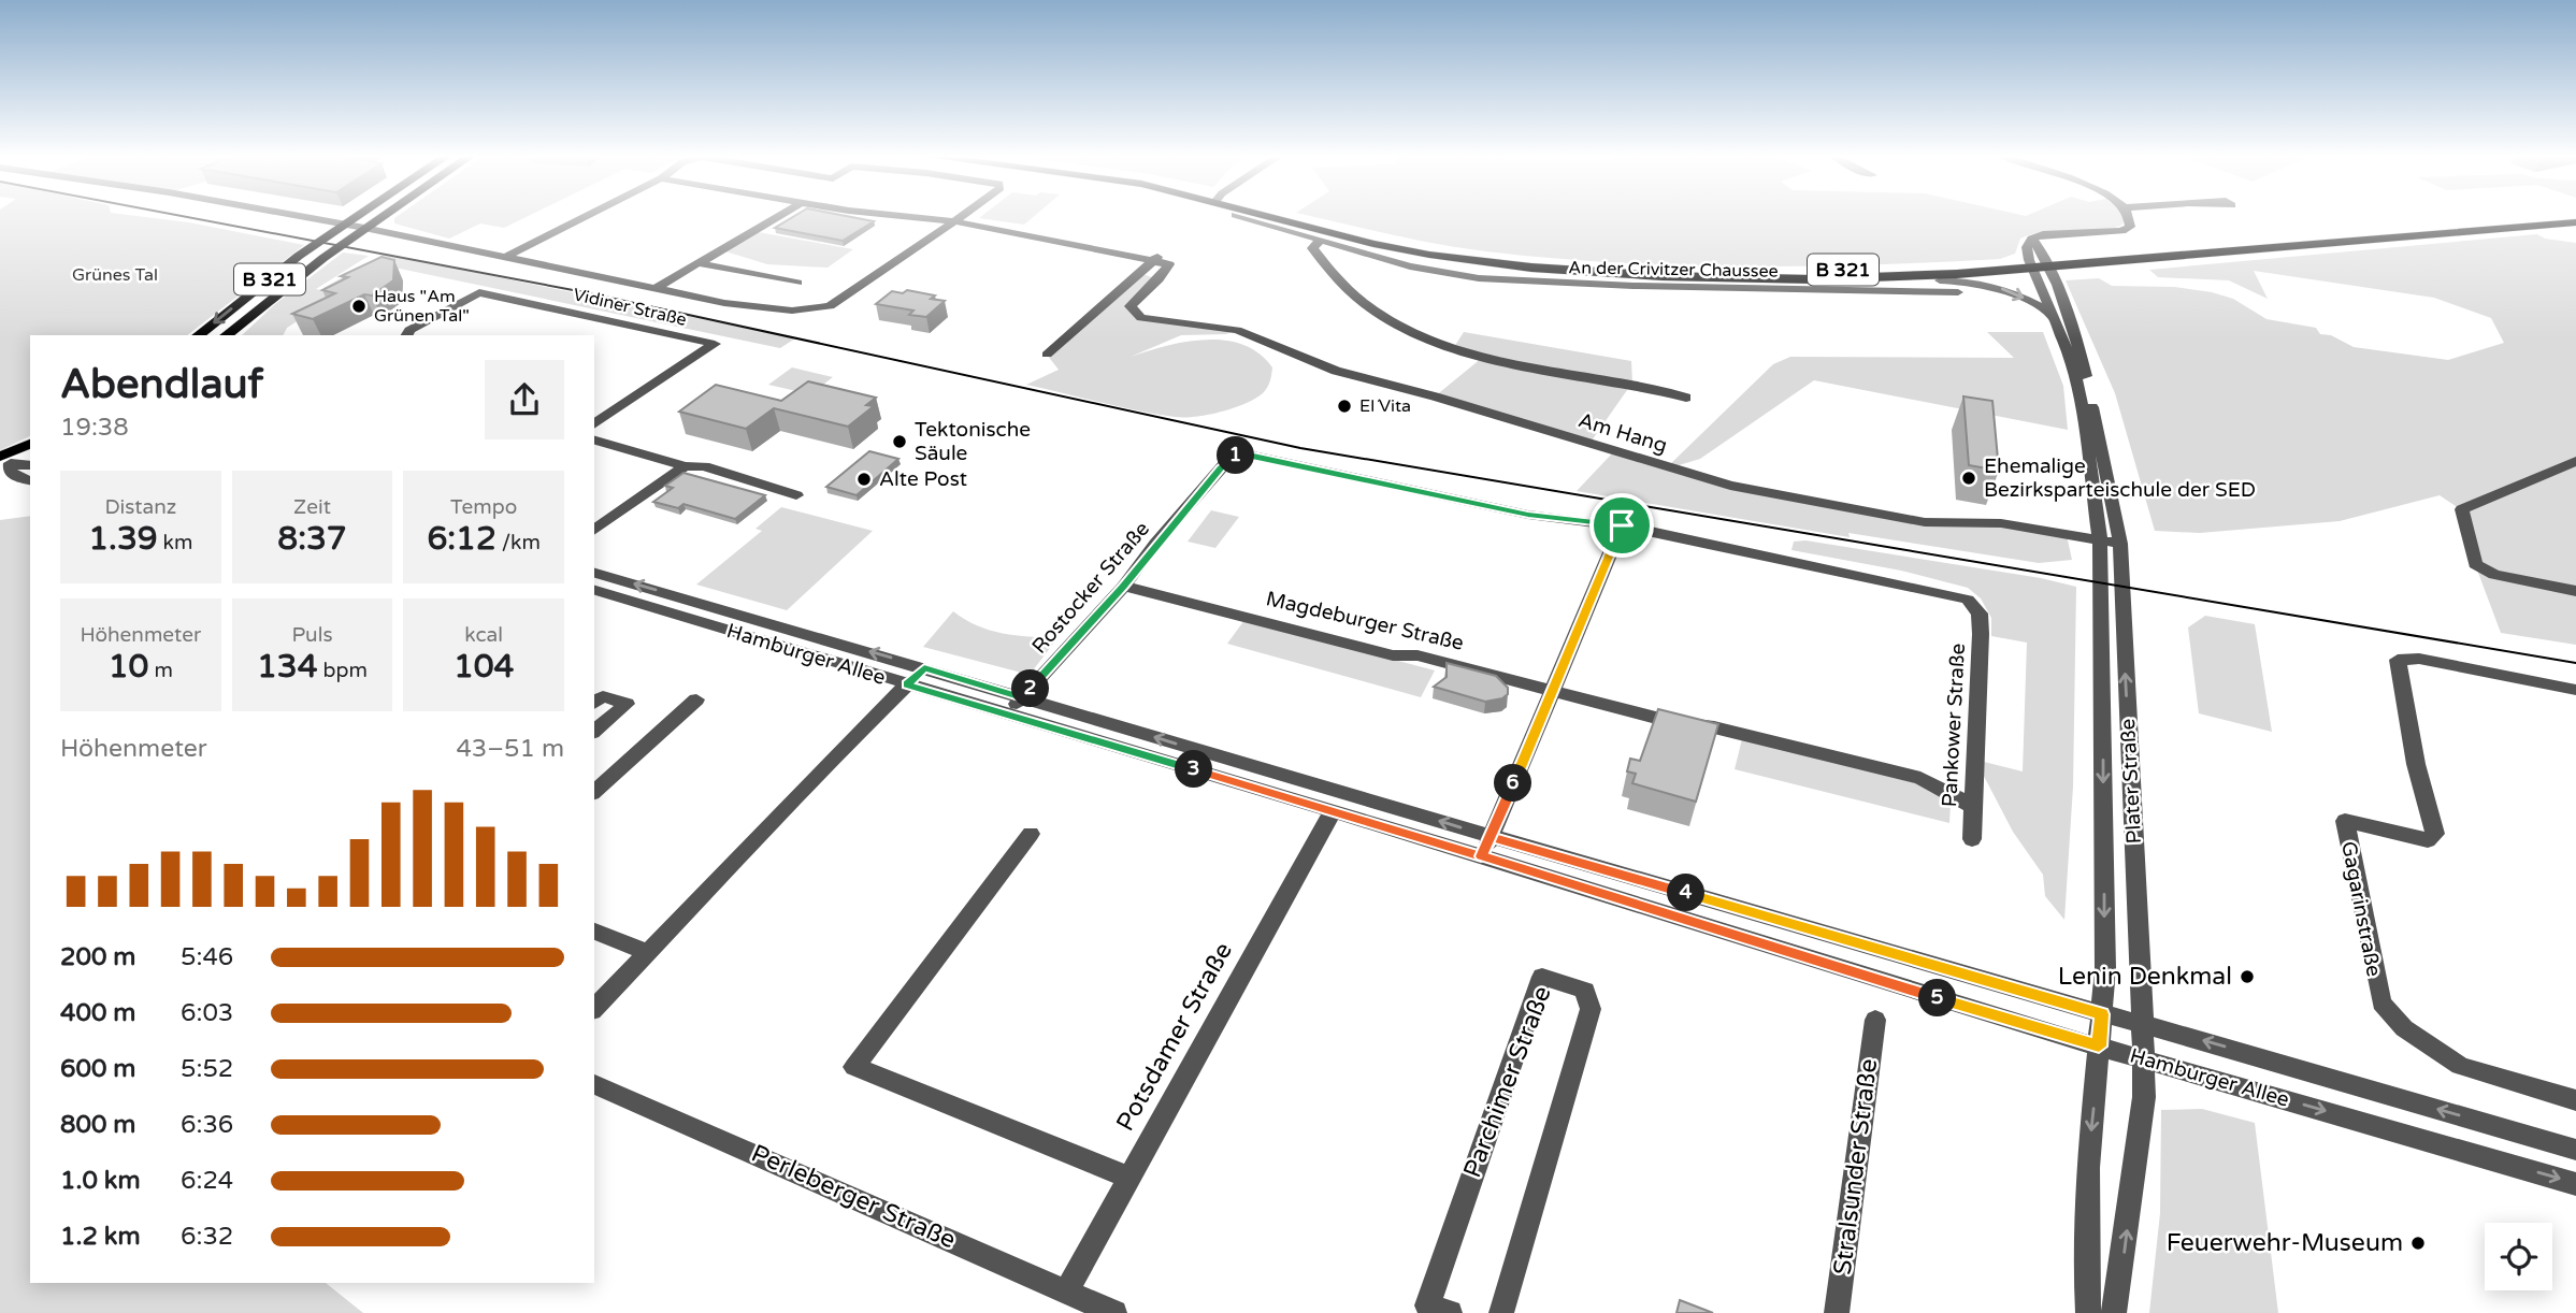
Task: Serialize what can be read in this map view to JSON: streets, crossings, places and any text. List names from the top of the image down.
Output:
{
  "streets": {
    "main road": ["An der Crivitzer Chaussee", "B 321"],
    "street": [
      "Vidiner Straße",
      "Am Hang",
      "Rostocker Straße",
      "Magdeburger Straße",
      "Hamburger Allee",
      "Pankower Straße",
      "Plater Straße",
      "Gagarinstraße",
      "Potsdamer Straße",
      "Parchimer Straße",
      "Stralsunder Straße",
      "Perleberger Straße"
    ]
  },
  "crossings": [
    ["An der Crivitzer Chaussee", "B 321"],
    ["An der Crivitzer Chaussee", "Plater Straße"],
    ["B 321", "Plater Straße"],
    ["Am Hang", "Plater Straße"],
    ["Rostocker Straße", "Magdeburger Straße"],
    ["Rostocker Straße", "Hamburger Allee"],
    ["Rostocker Straße", "Pankower Straße"],
    ["Magdeburger Straße", "Pankower Straße"],
    ["Hamburger Allee", "Plater Straße"],
    ["Hamburger Allee", "Potsdamer Straße"],
    ["Potsdamer Straße", "Perleberger Straße"]
  ],
  "parks": ["Grünes Tal"],
  "places": [
    "Haus \"Am Grünen Tal\"",
    "El´Vita",
    "Tektonische Säule",
    "Ehemalige Bezirksparteischule der SED",
    "Alte Post",
    "Lenin Denkmal",
    "Feuerwehr-Museum"
  ],
  "page": {
    "heading": ["Abendlauf", "19:38"],
    "pins": [
      "1",
      "2",
      "3",
      "6",
      "4",
      "5"
    ],
    "stats": [
      ["Distanz", "1.39 km"],
      ["Zeit", "8:37"],
      ["Tempo", "6:12 /km"],
      ["Höhenmeter", "10 m"],
      ["Puls", "134 bpm"],
      ["kcal", "104"]
    ],
    "chart": ["Höhenmeter", "43–51 m"],
    "list": [
      {
        "name": "200 m",
        "note": "5:46"
      },
      {
        "name": "400 m",
        "note": "6:03"
      },
      {
        "name": "600 m",
        "note": "5:52"
      },
      {
        "name": "800 m",
        "note": "6:36"
      },
      {
        "name": "1.0 km",
        "note": "6:24"
      },
      {
        "name": "1.2 km",
        "note": "6:32"
      }
    ]
  }
}
